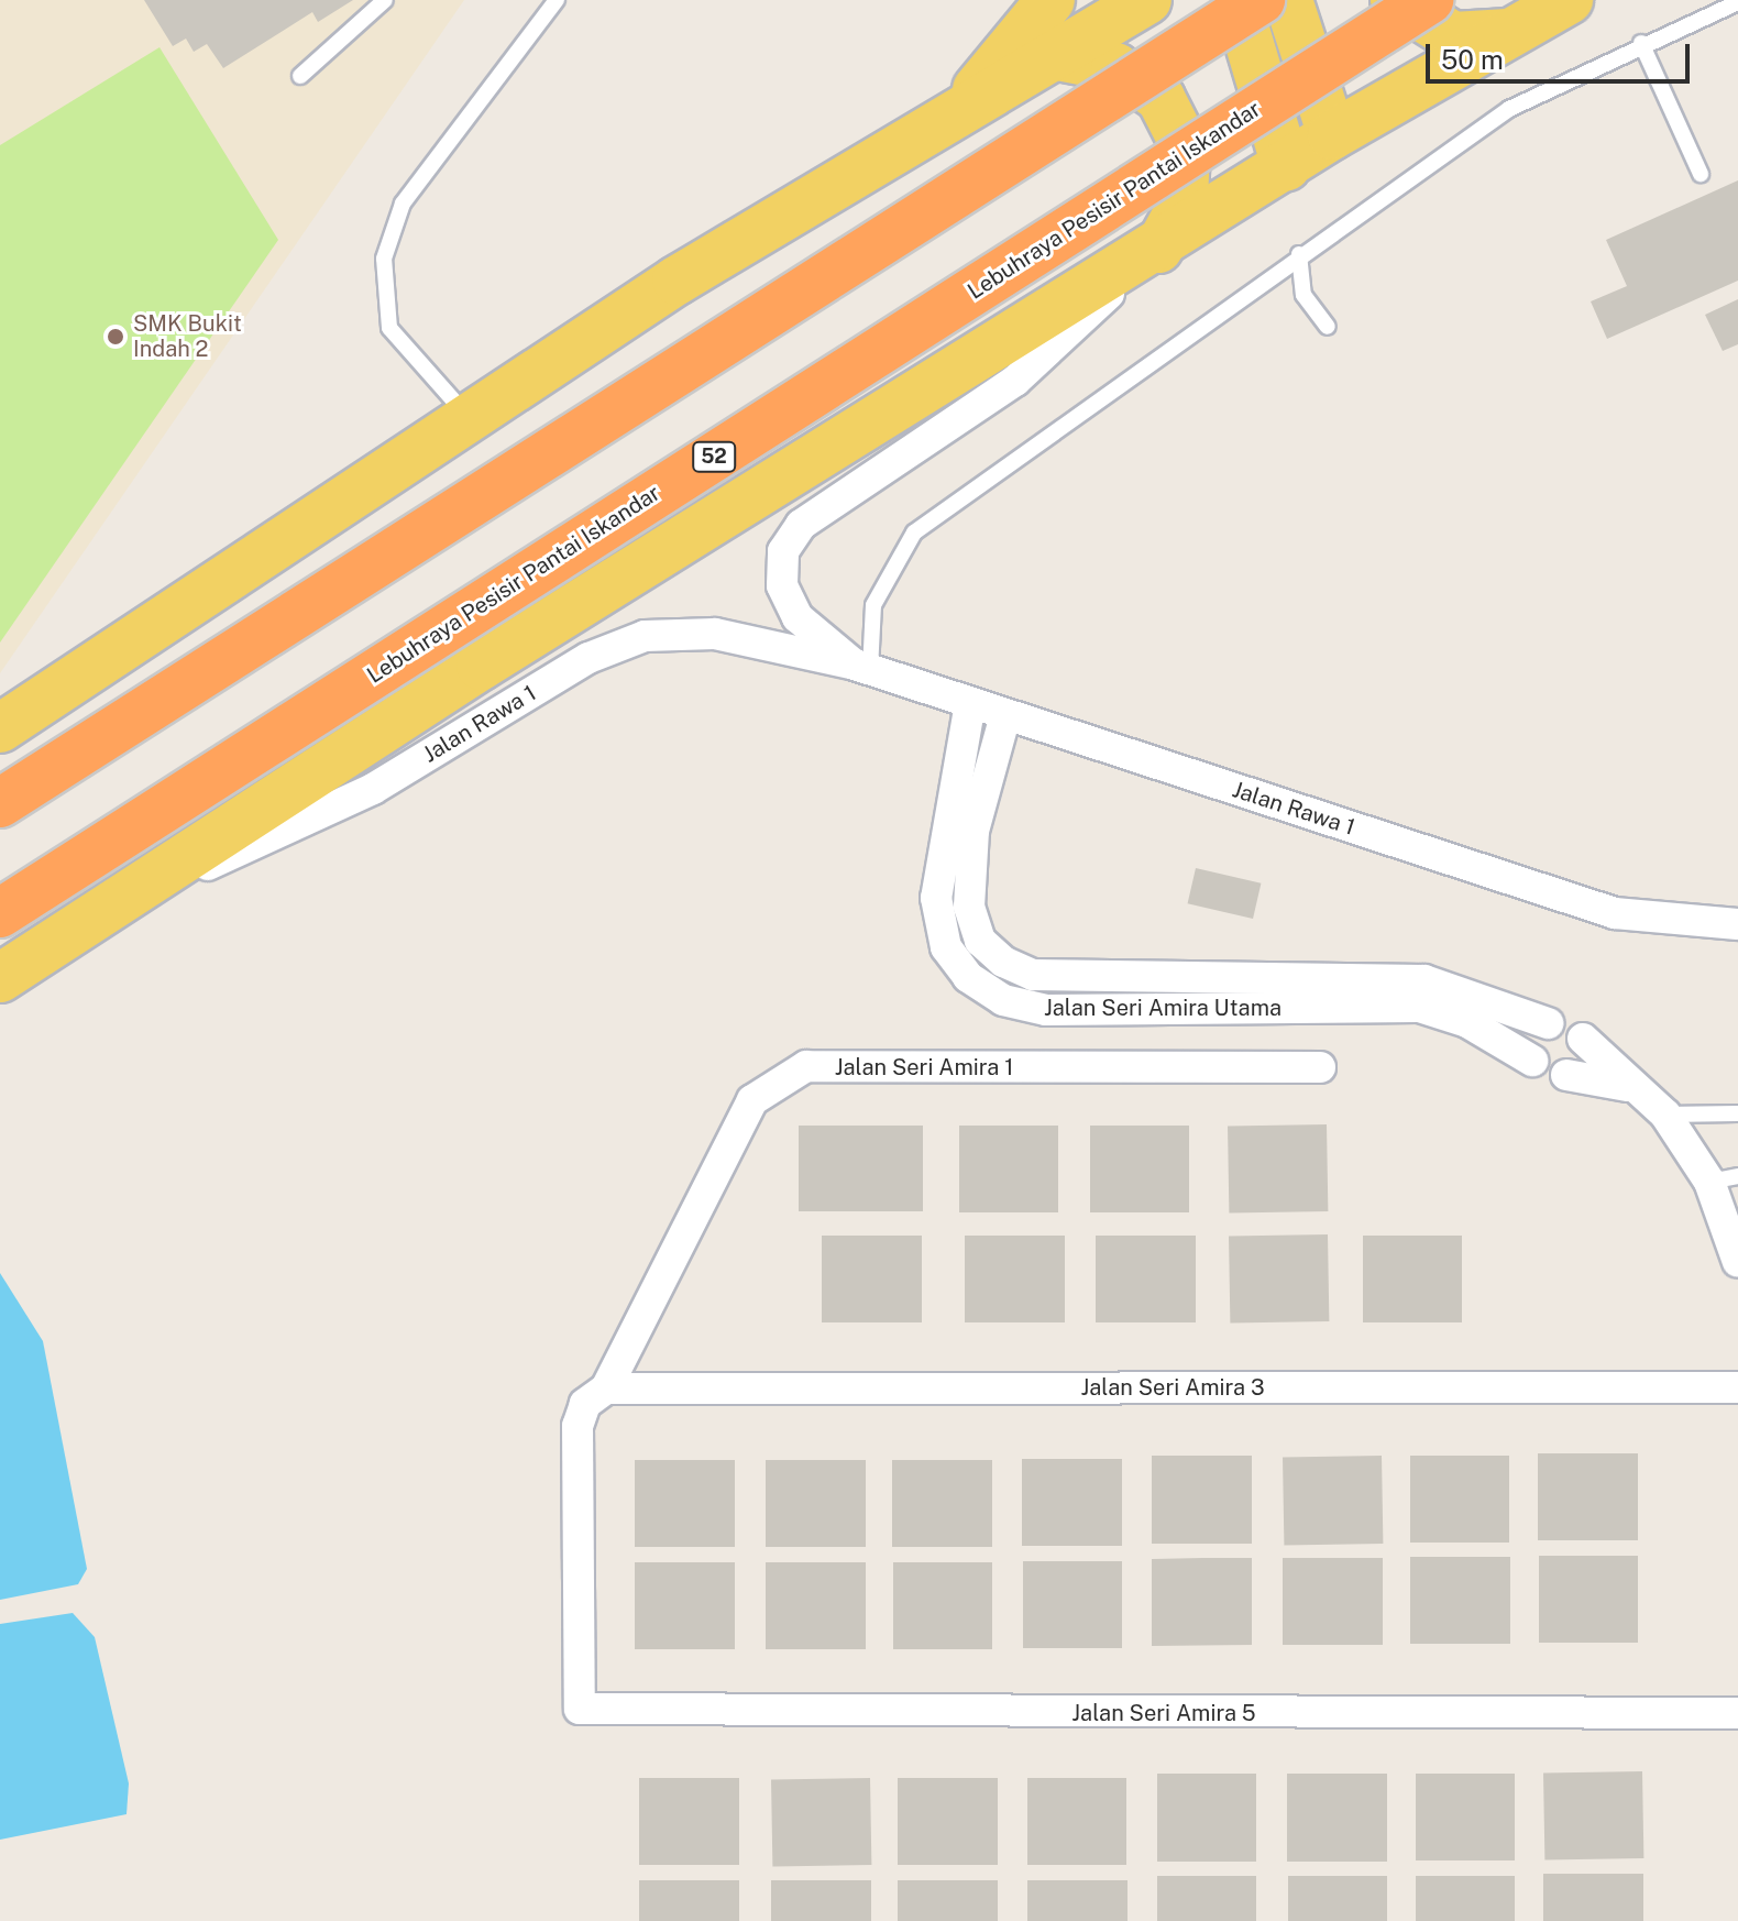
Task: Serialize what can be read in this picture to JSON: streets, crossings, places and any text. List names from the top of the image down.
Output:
{
  "streets": {
    "highway": ["Lebuhraya Pesisir Pantai Iskandar", "52"],
    "street": [
      "Jalan Rawa 1",
      "Jalan Seri Amira Utama",
      "Jalan Seri Amira 1",
      "Jalan Seri Amira 3",
      "Jalan Seri Amira 5"
    ]
  },
  "crossings": [
    ["Jalan Rawa 1", "Jalan Seri Amira Utama"],
    ["Jalan Seri Amira 1", "Jalan Seri Amira 3"],
    ["Jalan Seri Amira 1", "Jalan Seri Amira 5"]
  ],
  "places": ["SMK Bukit Indah 2"],
  "scale_bar": "50 m"
}
